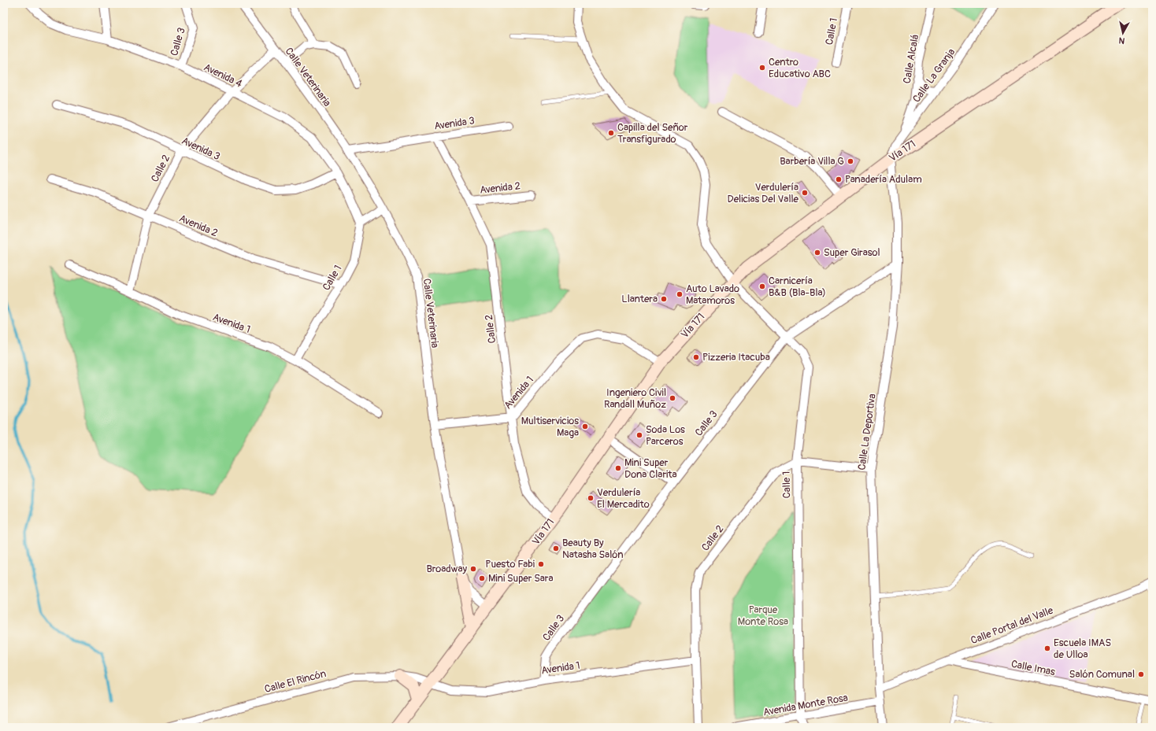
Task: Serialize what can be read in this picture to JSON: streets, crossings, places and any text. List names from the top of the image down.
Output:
{
  "streets": {
    "main road": ["Vía 171"],
    "street": [
      "Calle 1",
      "Calle 3",
      "Calle Alcalá",
      "Avenida 4",
      "Calle La Granja",
      "Calle Veterinaria",
      "Avenida 3",
      "Calle 2",
      "Avenida 2",
      "Avenida 1",
      "Calle La Deportiva",
      "Calle Portal del Valle",
      "Calle Imas",
      "Calle El Rincón",
      "Avenida Monte Rosa"
    ]
  },
  "crossings": [
    ["Calle 1", "Calle 3"],
    ["Calle 1", "Avenida 4"],
    ["Calle 1", "Vía 171"],
    ["Calle 1", "Calle 2"],
    ["Calle 1", "Avenida 2"],
    ["Calle 1", "Avenida 1"],
    ["Calle 1", "Avenida Monte Rosa"],
    ["Calle 3", "Avenida 4"],
    ["Calle 3", "Avenida 1"],
    ["Calle 3", "Calle La Deportiva"],
    ["Calle Alcalá", "Calle La Granja"],
    ["Avenida 4", "Avenida 3"],
    ["Avenida 4", "Calle 2"],
    ["Calle La Granja", "Vía 171"],
    ["Calle La Granja", "Calle La Deportiva"],
    ["Calle Veterinaria", "Avenida 3"],
    ["Calle Veterinaria", "Vía 171"],
    ["Calle Veterinaria", "Calle 2"],
    ["Calle Veterinaria", "Avenida 1"],
    ["Avenida 3", "Calle 2"],
    ["Vía 171", "Calle 2"],
    ["Vía 171", "Avenida 1"],
    ["Vía 171", "Calle La Deportiva"],
    ["Vía 171", "Calle El Rincón"],
    ["Calle 2", "Avenida 2"],
    ["Calle 2", "Avenida 1"],
    ["Avenida 1", "Calle El Rincón"],
    ["Calle La Deportiva", "Calle Portal del Valle"],
    ["Calle La Deportiva", "Avenida Monte Rosa"],
    ["Calle Portal del Valle", "Calle Imas"]
  ],
  "parks": ["Parque Monte Rosa"],
  "places": [
    "Centro Educativo ABC",
    "Capilla del Señor Transfigurado",
    "Barbería Villa G",
    "Panadería Adulam",
    "Verdulería Delicias Del Valle",
    "Super Girasol",
    "Carnicería B&B (Bla-Bla)",
    "Auto Lavado Matamoros",
    "Llantera",
    "Pizzeria Itacuba",
    "Ingeniero Civil Randall Muñoz",
    "Multiservicios Maga",
    "Soda Los Parceros",
    "Mini Super Dona Clarita",
    "Verdulería El Mercadito",
    "Beauty By Natasha Salón",
    "Puesto Fabi",
    "Broadway",
    "Mini Super Sara",
    "Escuela IMAS de Ulloa",
    "Salón Comunal"
  ],
  "north": "bottom"
}
